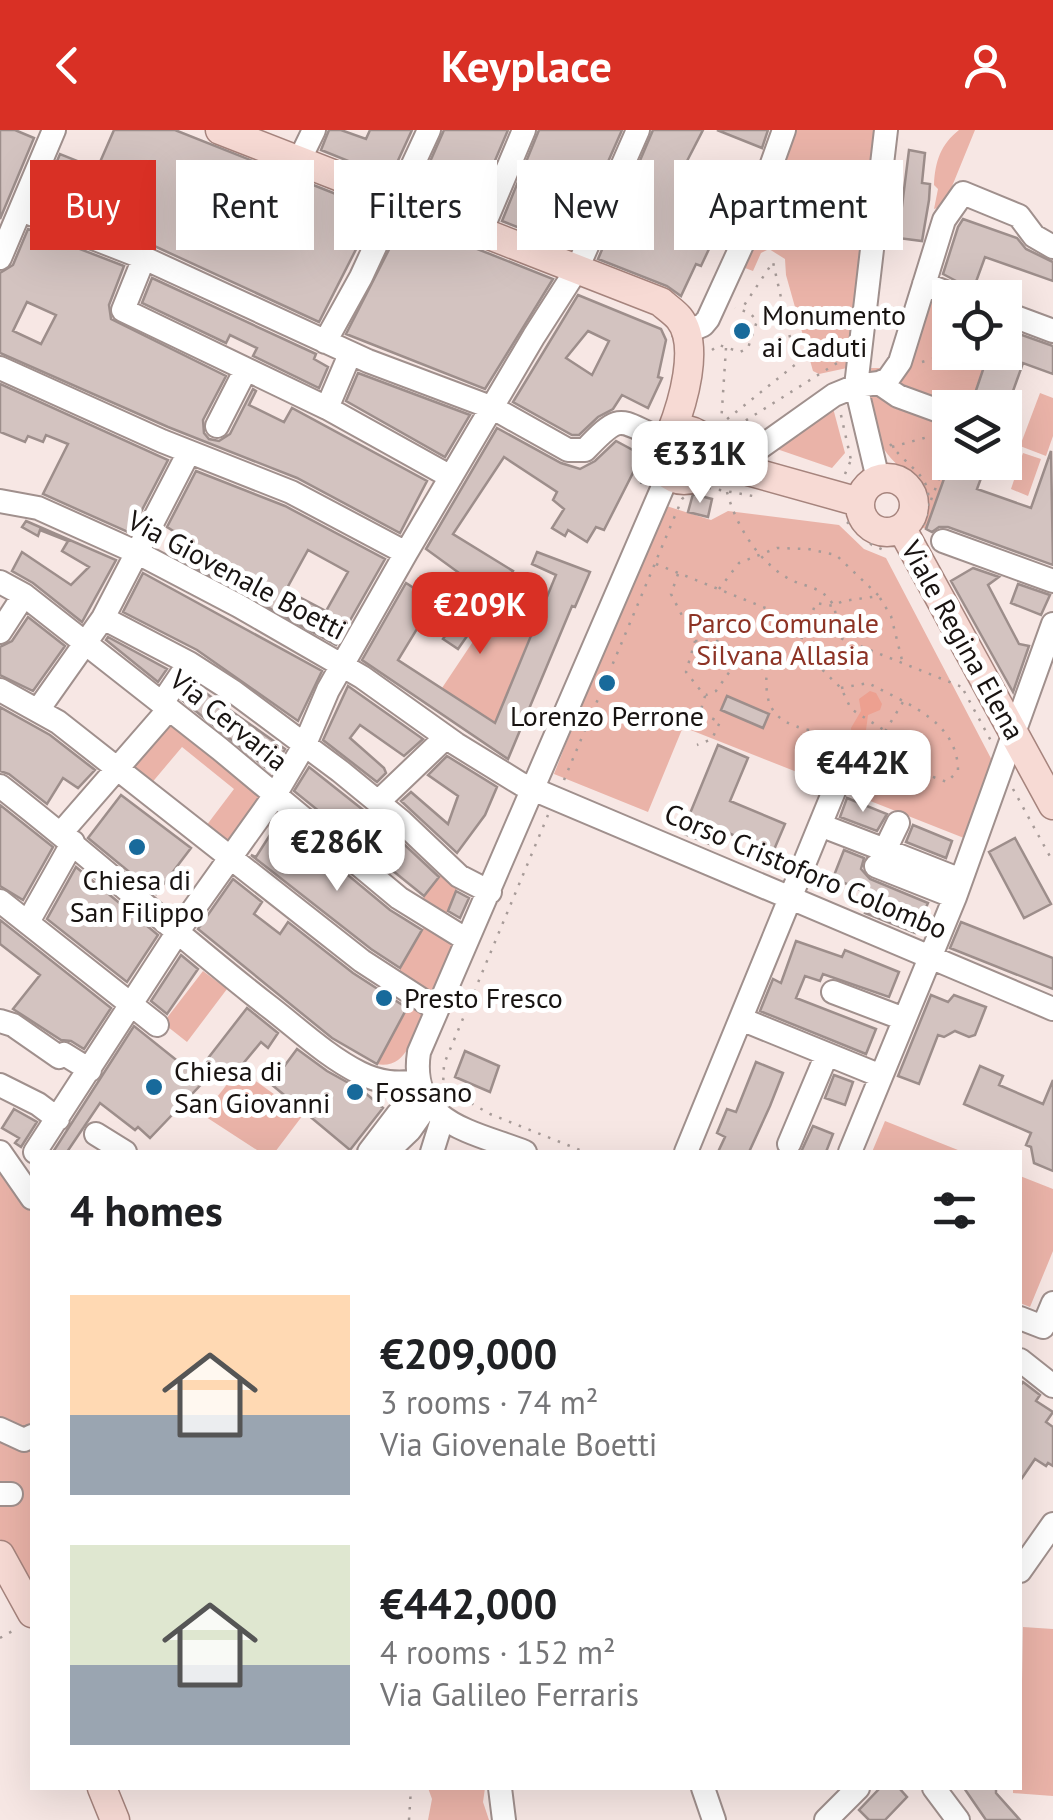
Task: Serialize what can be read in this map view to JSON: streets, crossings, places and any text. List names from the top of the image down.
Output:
{
  "streets": {
    "main road": ["Viale Regina Elena"],
    "street": ["Via Giovenale Boetti", "Via Cervaria", "Corso Cristoforo Colombo"]
  },
  "crossings": [
    ["Via Giovenale Boetti", "Corso Cristoforo Colombo"]
  ],
  "parks": ["Parco Comunale Silvana Allasia"],
  "places": [
    "Monumento ai Caduti",
    "Lorenzo Perrone",
    "Chiesa di San Filippo",
    "Presto Fresco",
    "Chiesa di San Giovanni",
    "Fossano"
  ],
  "page": {
    "header": "Keyplace",
    "chip": [
      "Buy",
      "Rent",
      "Filters",
      "New",
      "Apartment"
    ],
    "price": [
      "€331K",
      "€209K",
      "€442K",
      "€286K"
    ],
    "heading": "4 homes",
    "list": [
      {
        "name": "€209,000",
        "note": "3 rooms · 74 m² · Via Giovenale Boetti"
      },
      {
        "name": "€442,000",
        "note": "4 rooms · 152 m² · Via Galileo Ferraris"
      }
    ]
  }
}
